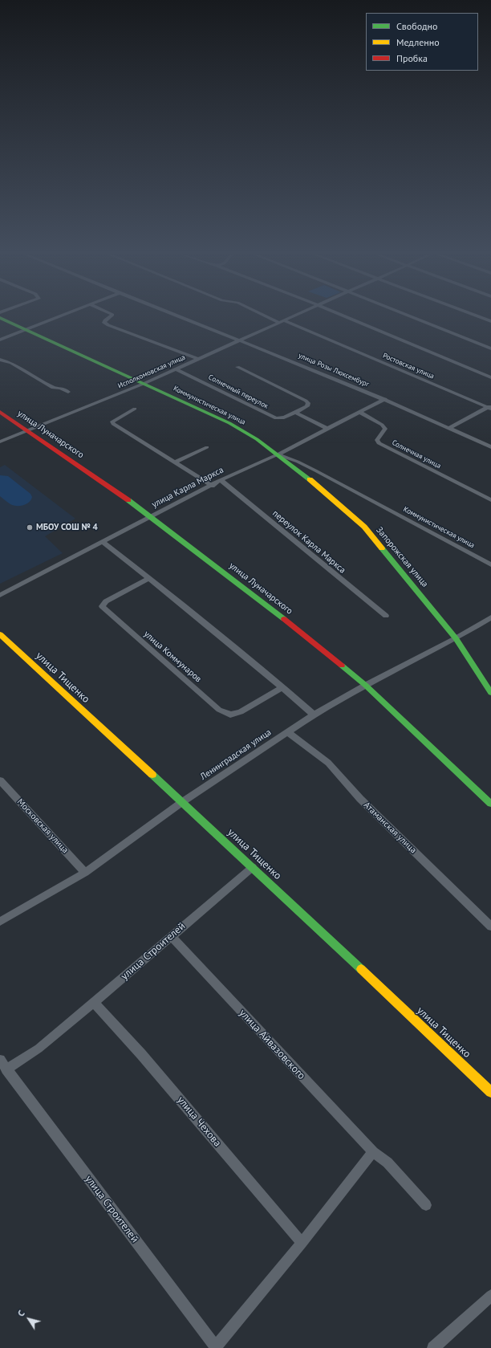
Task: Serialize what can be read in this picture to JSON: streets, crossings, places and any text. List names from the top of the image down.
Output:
{
  "streets": {
    "street": [
      "Ростовская улица",
      "улица Розы Люксембург",
      "Исполкомовская улица",
      "Солнечный переулок",
      "Коммунистическая улица",
      "улица Луначарского",
      "Солнечная улица",
      "улица Карла Маркса",
      "переулок Карла Маркса",
      "Запорожская улица",
      "улица Коммунаров",
      "улица Тищенко",
      "Ленинградская улица",
      "Московская улица",
      "Атаманская улица",
      "улица Строителей",
      "улица Айвазовского",
      "улица Чехова"
    ]
  },
  "crossings": [
    ["Ростовская улица", "Исполкомовская улица"],
    ["улица Розы Люксембург", "Исполкомовская улица"],
    ["улица Розы Люксембург", "улица Карла Маркса"],
    ["Исполкомовская улица", "Солнечный переулок"],
    ["Исполкомовская улица", "Коммунистическая улица"],
    ["Исполкомовская улица", "улица Луначарского"],
    ["Коммунистическая улица", "улица Карла Маркса"],
    ["Коммунистическая улица", "Запорожская улица"],
    ["улица Луначарского", "улица Карла Маркса"],
    ["улица Луначарского", "Ленинградская улица"],
    ["Солнечная улица", "улица Карла Маркса"],
    ["улица Карла Маркса", "переулок Карла Маркса"],
    ["улица Карла Маркса", "Запорожская улица"],
    ["Запорожская улица", "Ленинградская улица"],
    ["улица Тищенко", "Ленинградская улица"],
    ["улица Тищенко", "улица Строителей"],
    ["Ленинградская улица", "Московская улица"],
    ["Ленинградская улица", "Атаманская улица"],
    ["улица Строителей", "улица Айвазовского"],
    ["улица Строителей", "улица Чехова"]
  ],
  "places": ["МБОУ СОШ № 4"],
  "legend": ["Свободно", "Медленно", "Пробка"],
  "north": "top left"
}
